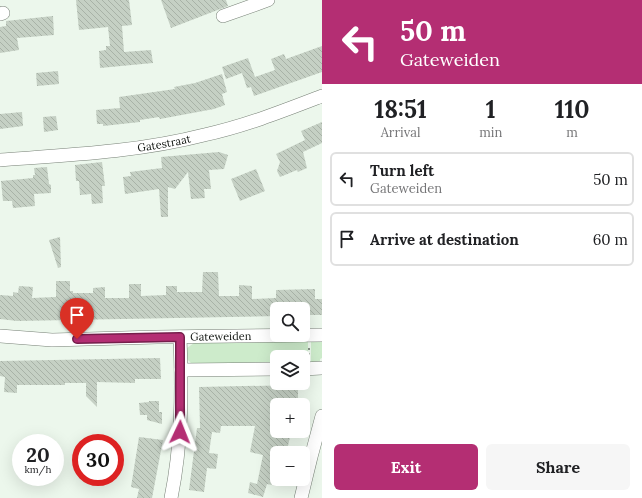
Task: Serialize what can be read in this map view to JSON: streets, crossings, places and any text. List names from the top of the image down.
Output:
{
  "streets": {
    "street": ["Gatestraat", "Gateweiden"]
  },
  "page": {
    "turn": ["50 m", "Gateweiden"],
    "eta": [
      "18:51",
      "Arrival",
      "1",
      "min",
      "110",
      "m"
    ],
    "list": [
      {
        "name": "Turn left",
        "note": "Gateweiden",
        "value": "50 m"
      },
      {
        "name": "Arrive at destination",
        "value": "60 m"
      }
    ],
    "map_buttons": ["+", "−"],
    "speed": "20 km/h",
    "limit": "30",
    "buttons": ["Exit", "Share"]
  }
}
